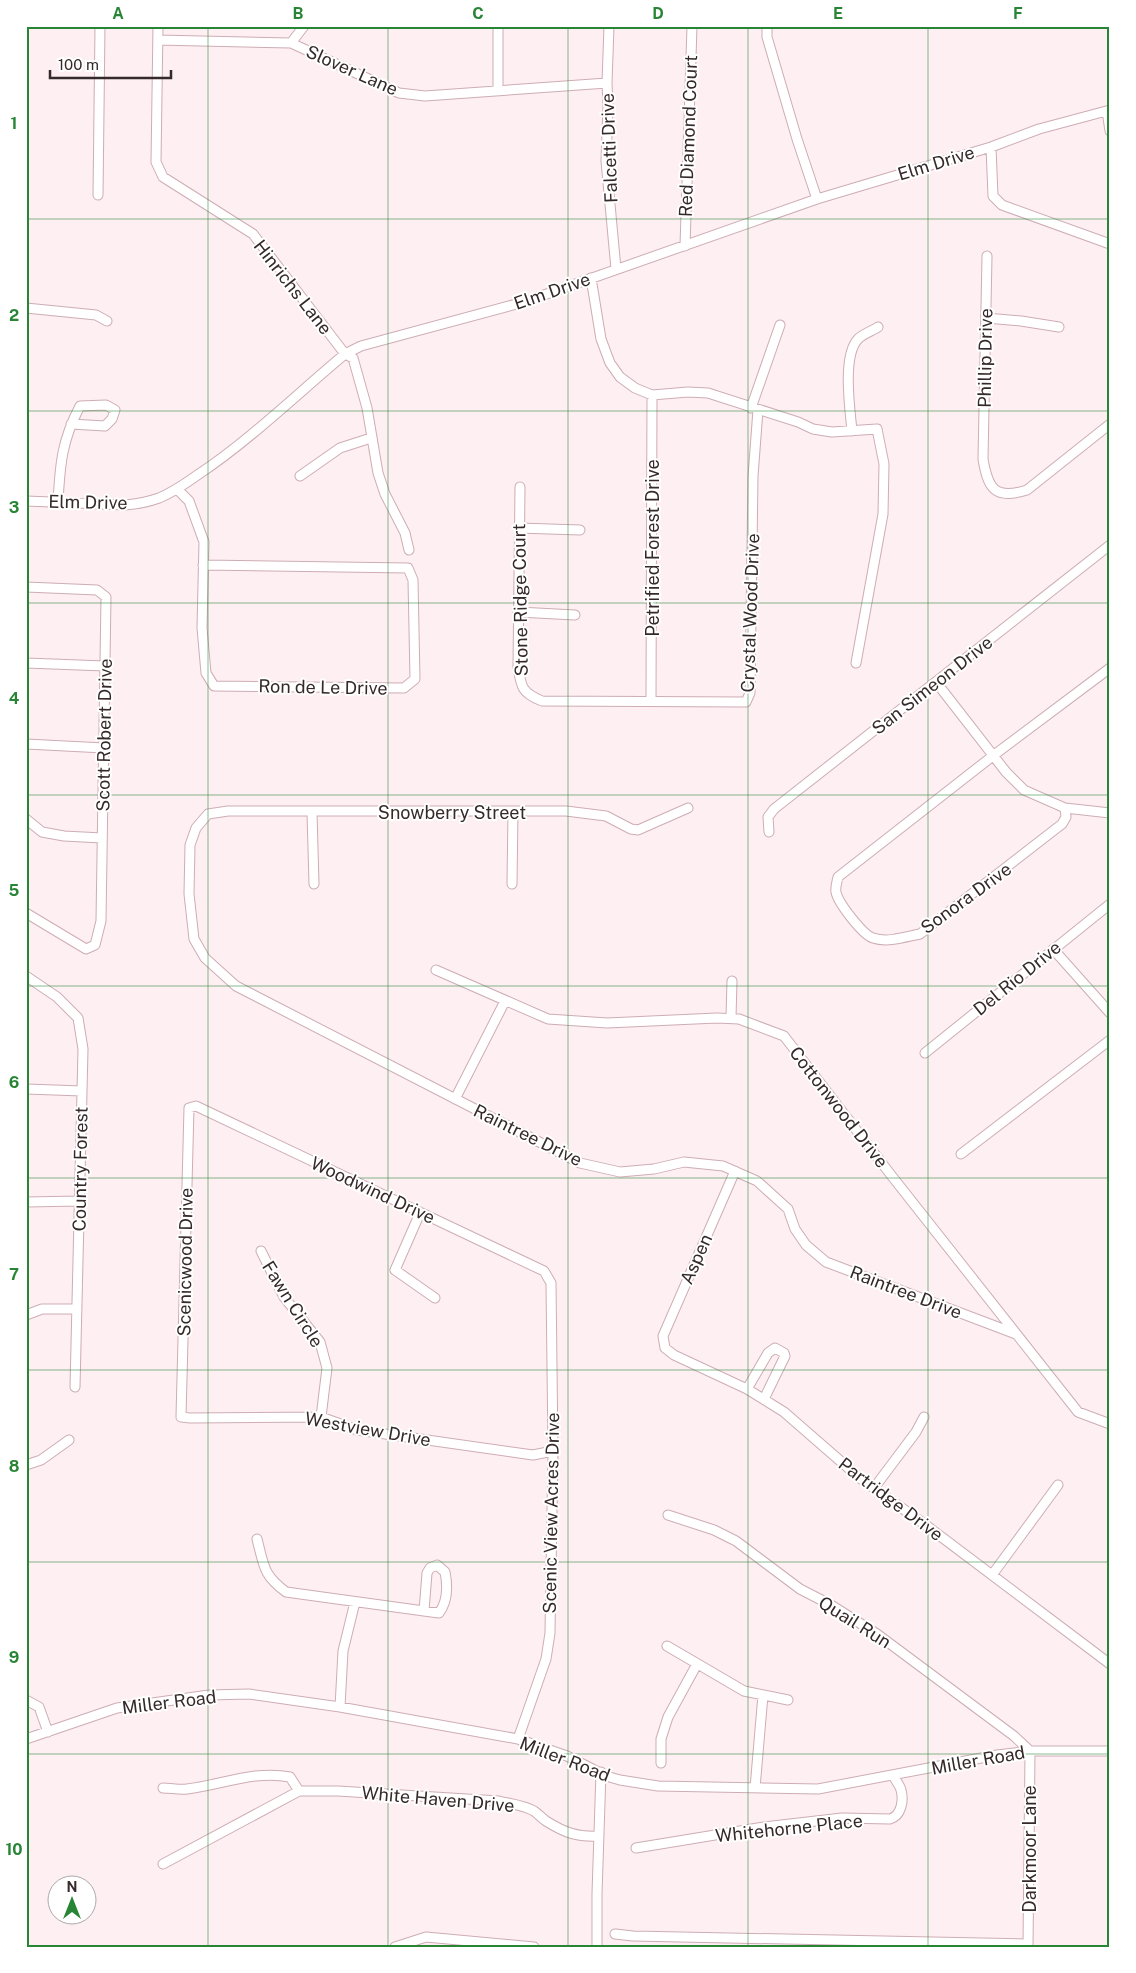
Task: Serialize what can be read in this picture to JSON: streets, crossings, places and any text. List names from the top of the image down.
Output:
{
  "streets": {
    "street": [
      "Slover Lane",
      "Red Diamond Court",
      "Falcetti Drive",
      "Elm Drive",
      "Hinrichs Lane",
      "Phillip Drive",
      "Petrified Forest Drive",
      "Stone Ridge Court",
      "Crystal Wood Drive",
      "San Simeon Drive",
      "Ron de Le Drive",
      "Scott Robert Drive",
      "Snowberry Street",
      "Sonora Drive",
      "Del Rio Drive",
      "Cottonwood Drive",
      "Raintree Drive",
      "Country Forest",
      "Woodwind Drive",
      "Aspen",
      "Scenicwood Drive",
      "Fawn Circle",
      "Westview Drive",
      "Partridge Drive",
      "Scenic View Acres Drive",
      "Quail Run",
      "Miller Road",
      "White Haven Drive",
      "Whitehorne Place",
      "Darkmoor Lane"
    ]
  },
  "crossings": [
    ["Slover Lane", "Falcetti Drive"],
    ["Slover Lane", "Hinrichs Lane"],
    ["Red Diamond Court", "Elm Drive"],
    ["Falcetti Drive", "Elm Drive"],
    ["Elm Drive", "Hinrichs Lane"],
    ["Elm Drive", "Ron de Le Drive"],
    ["Petrified Forest Drive", "Crystal Wood Drive"],
    ["Stone Ridge Court", "Crystal Wood Drive"],
    ["Snowberry Street", "Raintree Drive"],
    ["Cottonwood Drive", "Raintree Drive"],
    ["Raintree Drive", "Aspen"],
    ["Woodwind Drive", "Scenicwood Drive"],
    ["Woodwind Drive", "Scenic View Acres Drive"],
    ["Aspen", "Partridge Drive"],
    ["Scenicwood Drive", "Westview Drive"],
    ["Fawn Circle", "Westview Drive"],
    ["Westview Drive", "Scenic View Acres Drive"],
    ["Scenic View Acres Drive", "Miller Road"],
    ["Quail Run", "Miller Road"],
    ["Quail Run", "Darkmoor Lane"],
    ["Miller Road", "Whitehorne Place"],
    ["Miller Road", "Darkmoor Lane"]
  ],
  "scale_bar": "100 m",
  "north": "top",
  "grid": {
    "columns": [
      "A",
      "B",
      "C",
      "D",
      "E",
      "F"
    ],
    "rows": [
      "1",
      "2",
      "3",
      "4",
      "5",
      "6",
      "7",
      "8",
      "9",
      "10"
    ]
  }
}
